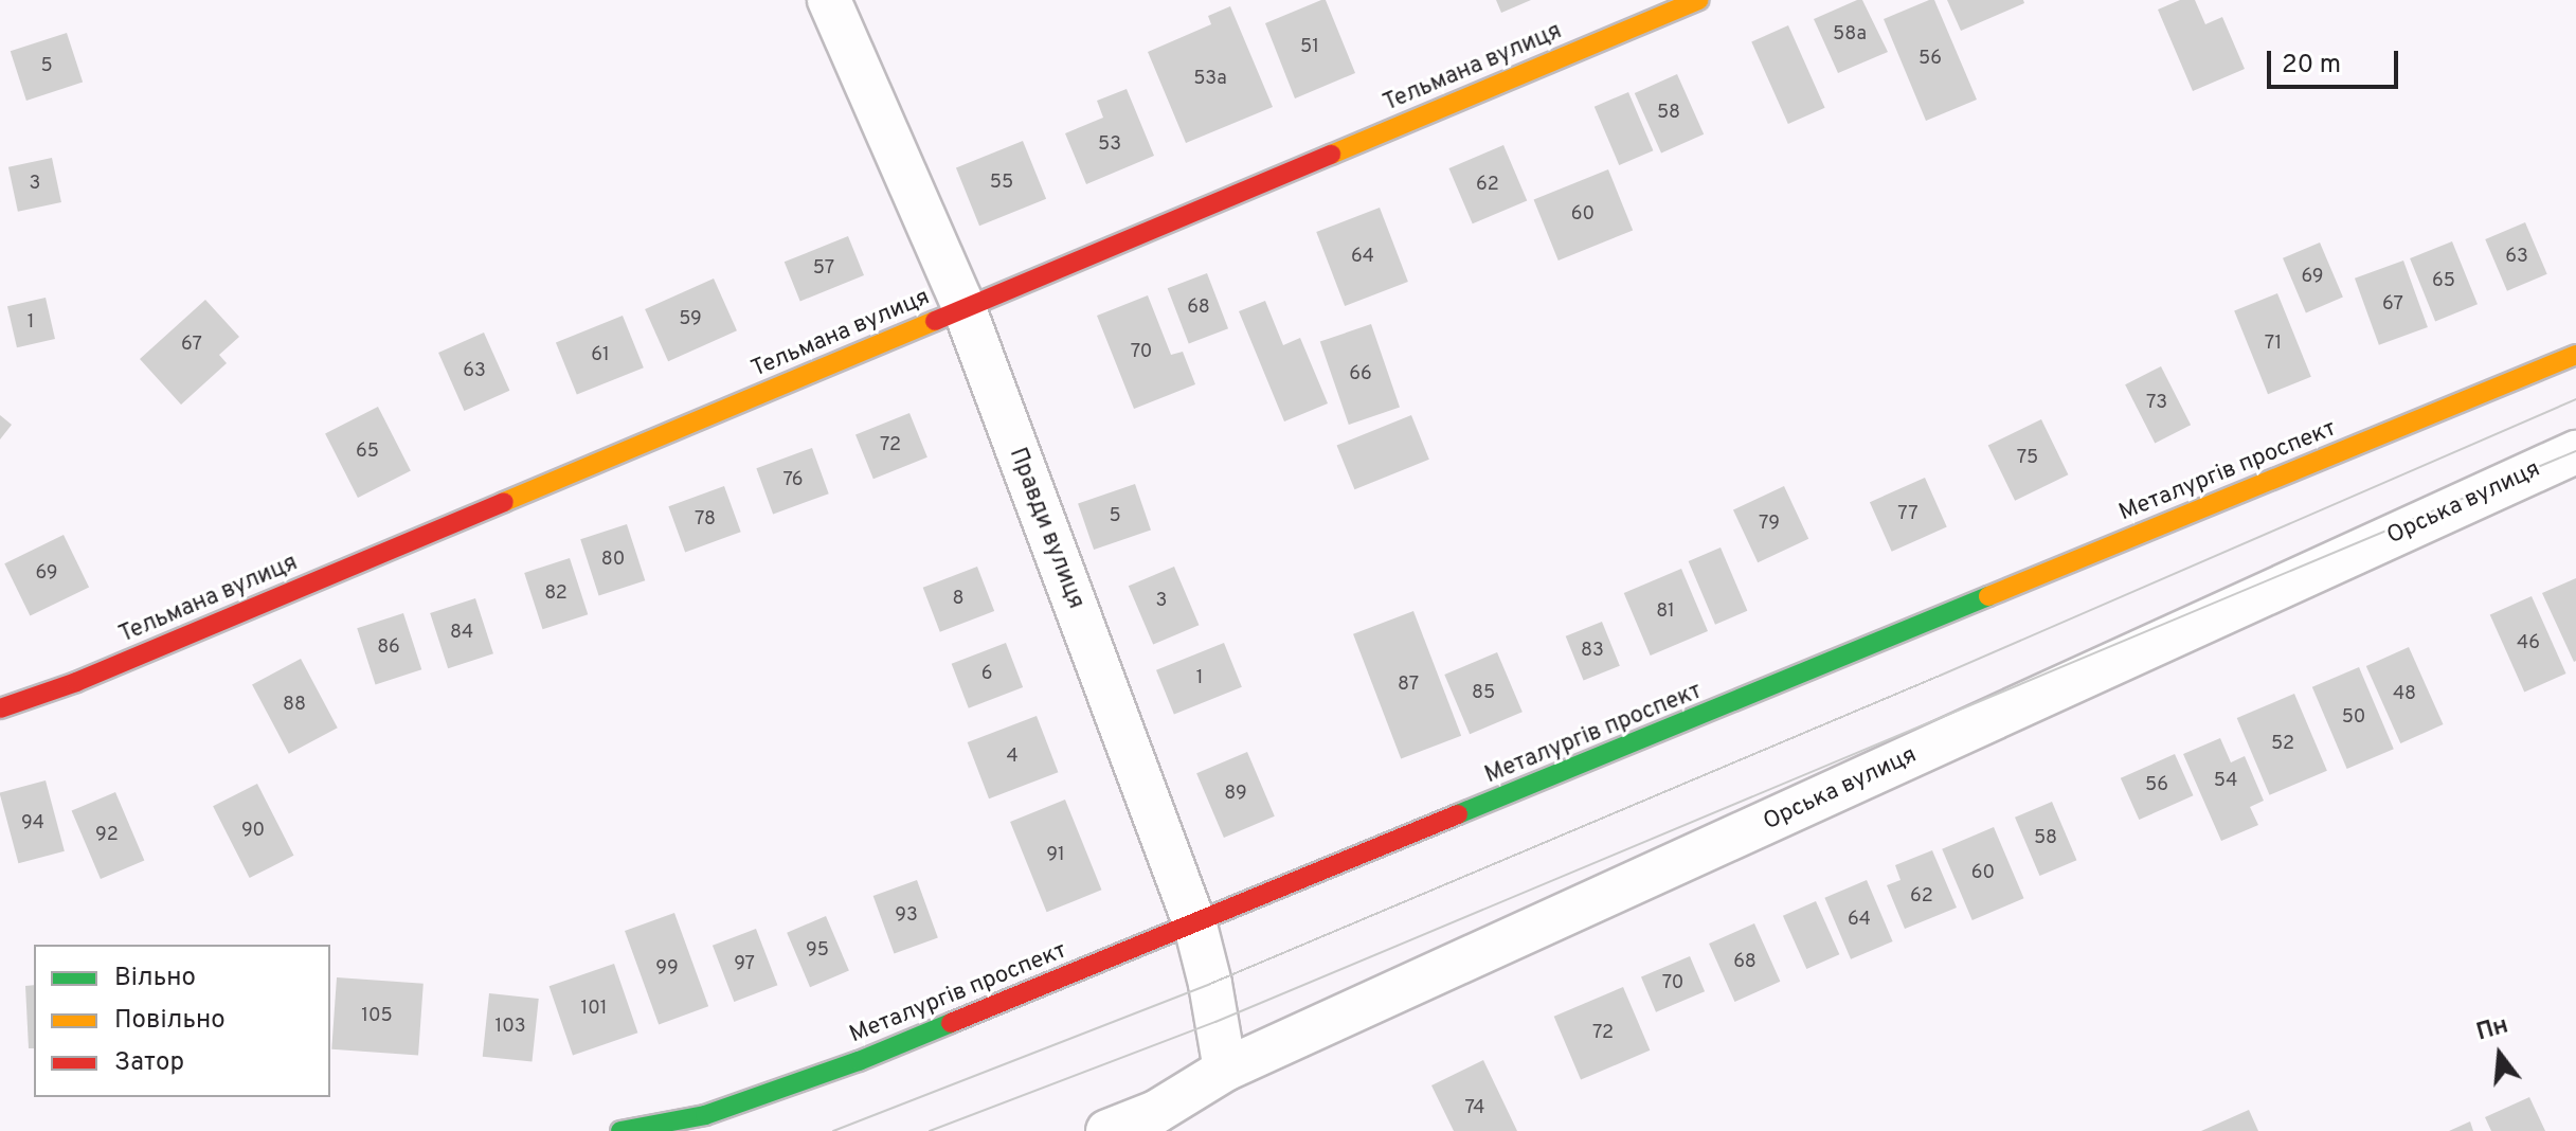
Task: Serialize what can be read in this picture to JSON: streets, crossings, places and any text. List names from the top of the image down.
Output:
{
  "streets": {
    "street": [
      "Тельмана вулиця",
      "Металургів проспект",
      "Орська вулиця",
      "Правди вулиця"
    ]
  },
  "crossings": [
    ["Тельмана вулиця", "Правди вулиця"],
    ["Металургів проспект", "Правди вулиця"],
    ["Орська вулиця", "Правди вулиця"]
  ],
  "house_numbers": [
    "58а",
    "51",
    "56",
    "5",
    "53а",
    "58",
    "53",
    "55",
    "3",
    "62",
    "60",
    "64",
    "63",
    "57",
    "69",
    "65",
    "67",
    "68",
    "59",
    "1",
    "71",
    "67",
    "70",
    "61",
    "63",
    "66",
    "73",
    "72",
    "65",
    "75",
    "76",
    "77",
    "5",
    "78",
    "79",
    "80",
    "69",
    "82",
    "8",
    "3",
    "81",
    "84",
    "46",
    "86",
    "83",
    "6",
    "1",
    "87",
    "85",
    "48",
    "88",
    "50",
    "52",
    "4",
    "54",
    "56",
    "89",
    "94",
    "90",
    "92",
    "58",
    "91",
    "60",
    "62",
    "93",
    "64",
    "95",
    "68",
    "97",
    "99",
    "70",
    "101",
    "105",
    "103",
    "72",
    "74"
  ],
  "legend": ["Вільно", "Повільно", "Затор"],
  "scale_bar": "20 m",
  "north": "top"
}
